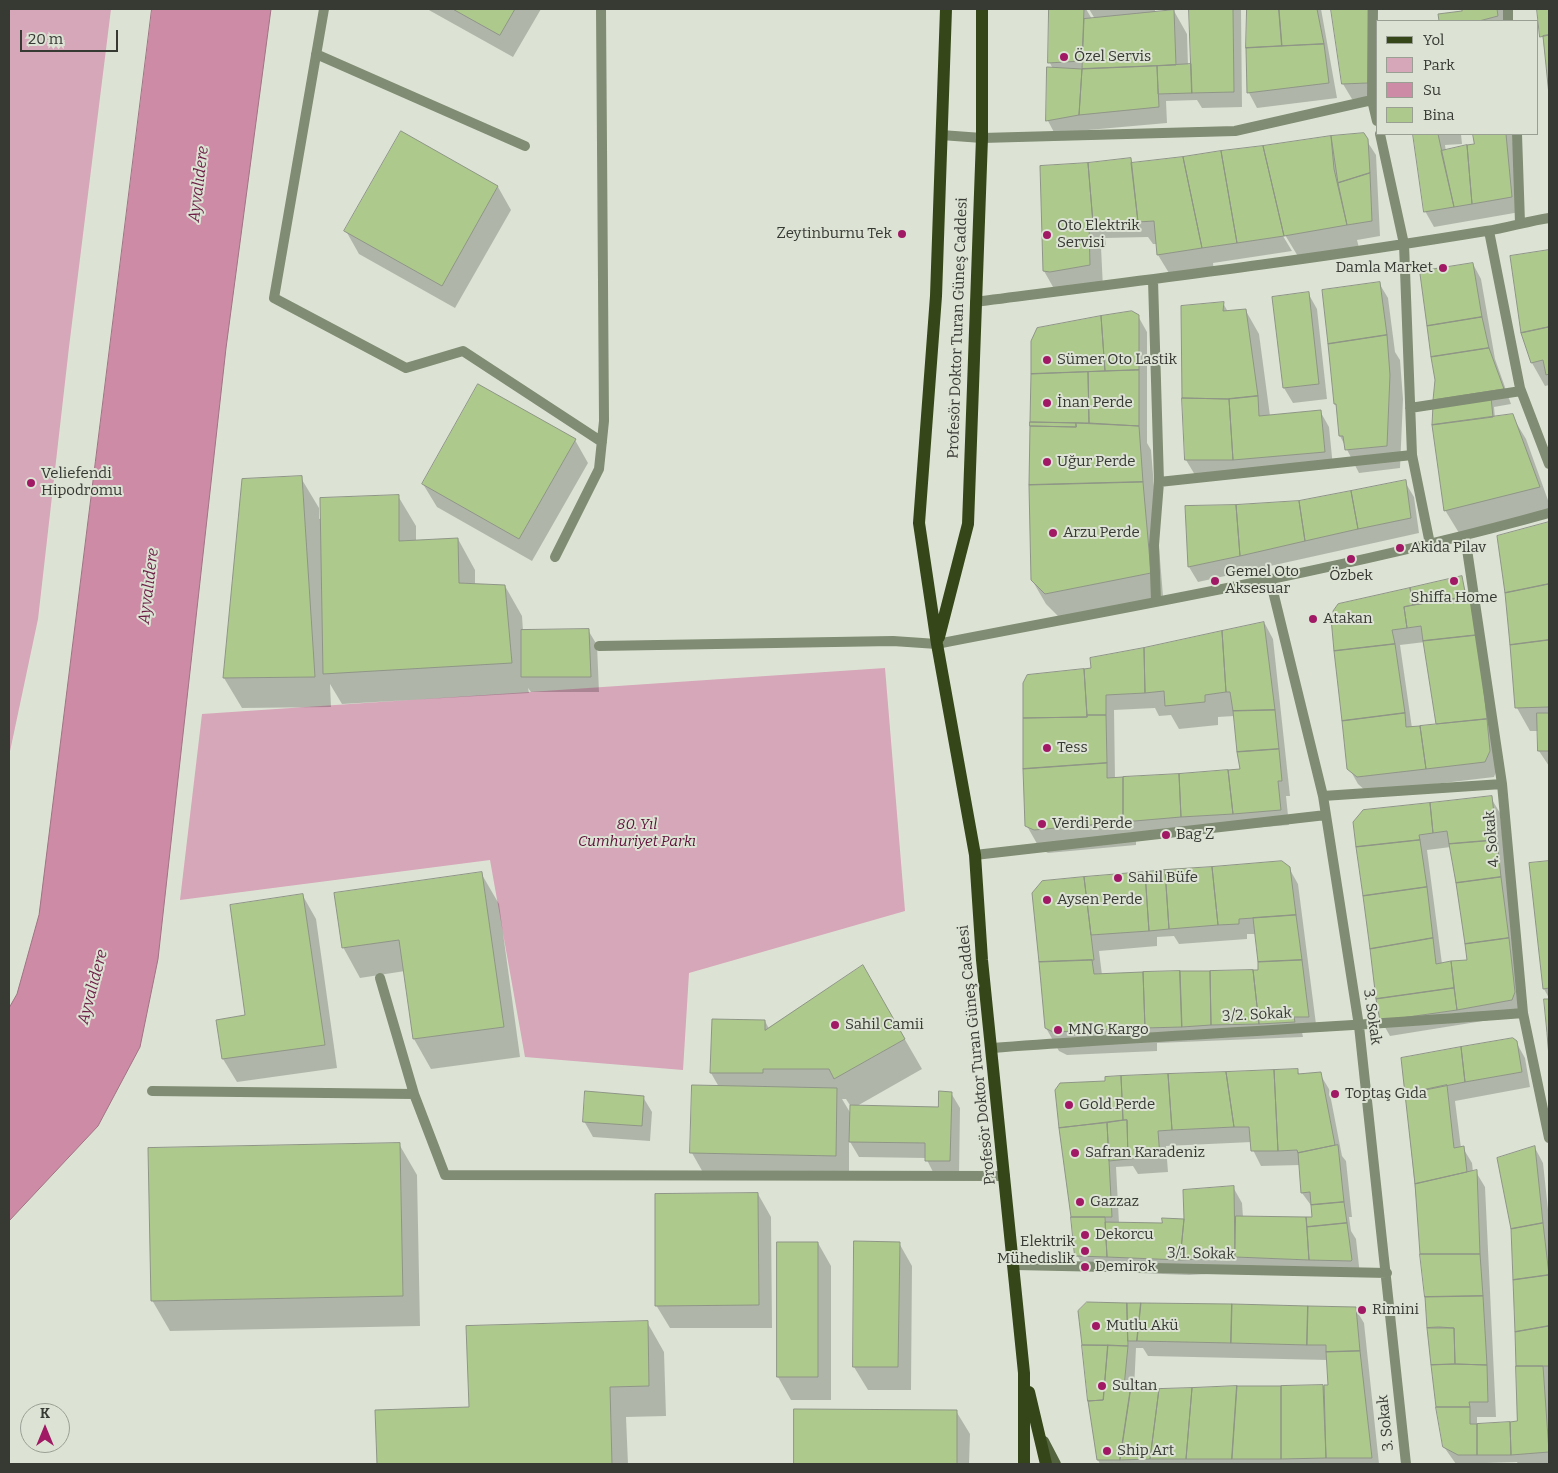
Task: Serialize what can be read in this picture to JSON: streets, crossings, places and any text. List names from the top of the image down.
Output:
{
  "streets": {
    "main road": ["Profesör Doktor Turan Güneş Caddesi"],
    "street": [
      "4. Sokak",
      "3/2. Sokak",
      "3. Sokak",
      "3/1. Sokak"
    ]
  },
  "crossings": [
    ["Profesör Doktor Turan Güneş Caddesi", "3/2. Sokak"],
    ["Profesör Doktor Turan Güneş Caddesi", "3/1. Sokak"],
    ["4. Sokak", "3/2. Sokak"],
    ["3/2. Sokak", "3. Sokak"],
    ["3. Sokak", "3/1. Sokak"]
  ],
  "water": ["Ayvalıdere"],
  "parks": ["80. Yıl Cumhuriyet Parkı"],
  "places": [
    "Özel Servis",
    "Zeytinburnu Tek",
    "Oto Elektrik Servisi",
    "Damla Market",
    "Sümer Oto Lastik",
    "İnan Perde",
    "Uğur Perde",
    "Veliefendi Hipodromu",
    "Arzu Perde",
    "Akida Pilav",
    "Özbek",
    "Gemel Oto Aksesuar",
    "Shiffa Home",
    "Atakan",
    "Tess",
    "Verdi Perde",
    "Bag Z",
    "Sahil Büfe",
    "Aysen Perde",
    "Sahil Camii",
    "MNG Kargo",
    "Toptaş Gıda",
    "Gold Perde",
    "Safran Karadeniz",
    "Gazzaz",
    "Dekorcu",
    "Elektrik Mühedislik",
    "Demirok",
    "Rimini",
    "Mutlu Akü",
    "Sultan",
    "Ship Art"
  ],
  "legend": [
    "Yol",
    "Park",
    "Su",
    "Bina"
  ],
  "scale_bar": "20 m",
  "north": "top"
}
